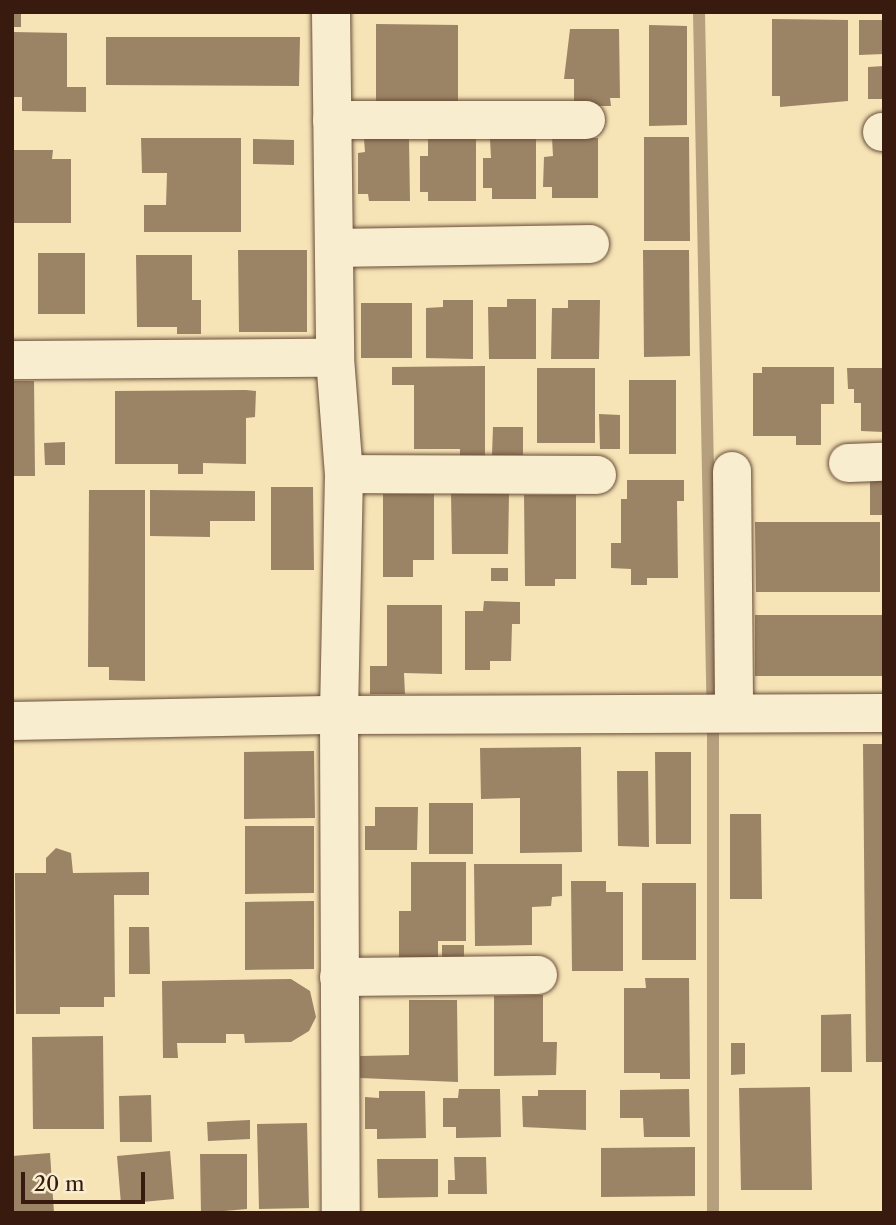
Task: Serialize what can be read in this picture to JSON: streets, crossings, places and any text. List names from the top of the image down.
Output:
{
  "scale_bar": "20 m"
}
